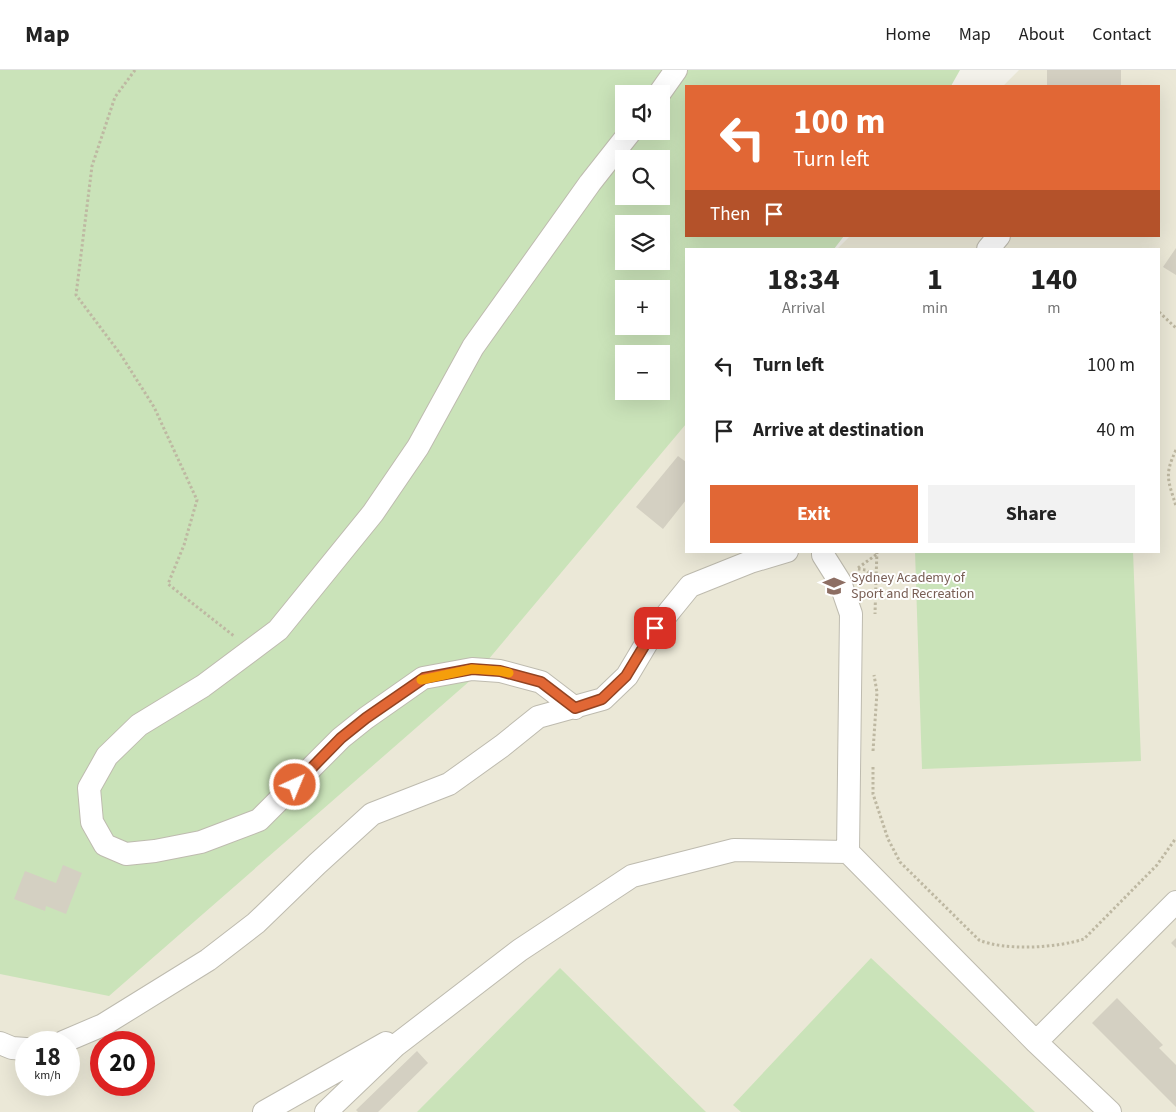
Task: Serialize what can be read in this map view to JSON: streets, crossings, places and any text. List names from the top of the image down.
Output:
{
  "places": {
    "school or university": ["Sydney Academy of Sport and Recreation"]
  },
  "page": {
    "header": "Map",
    "nav": [
      "Home",
      "Map",
      "About",
      "Contact"
    ],
    "map_buttons": ["+", "−"],
    "turn": ["100 m", "Turn left"],
    "then": "Then",
    "eta": [
      "18:34",
      "Arrival",
      "1",
      "min",
      "140",
      "m"
    ],
    "list": [
      {
        "name": "Turn left",
        "value": "100 m"
      },
      {
        "name": "Arrive at destination",
        "value": "40 m"
      }
    ],
    "buttons": ["Exit", "Share"],
    "speed": "18 km/h",
    "limit": "20"
  }
}
